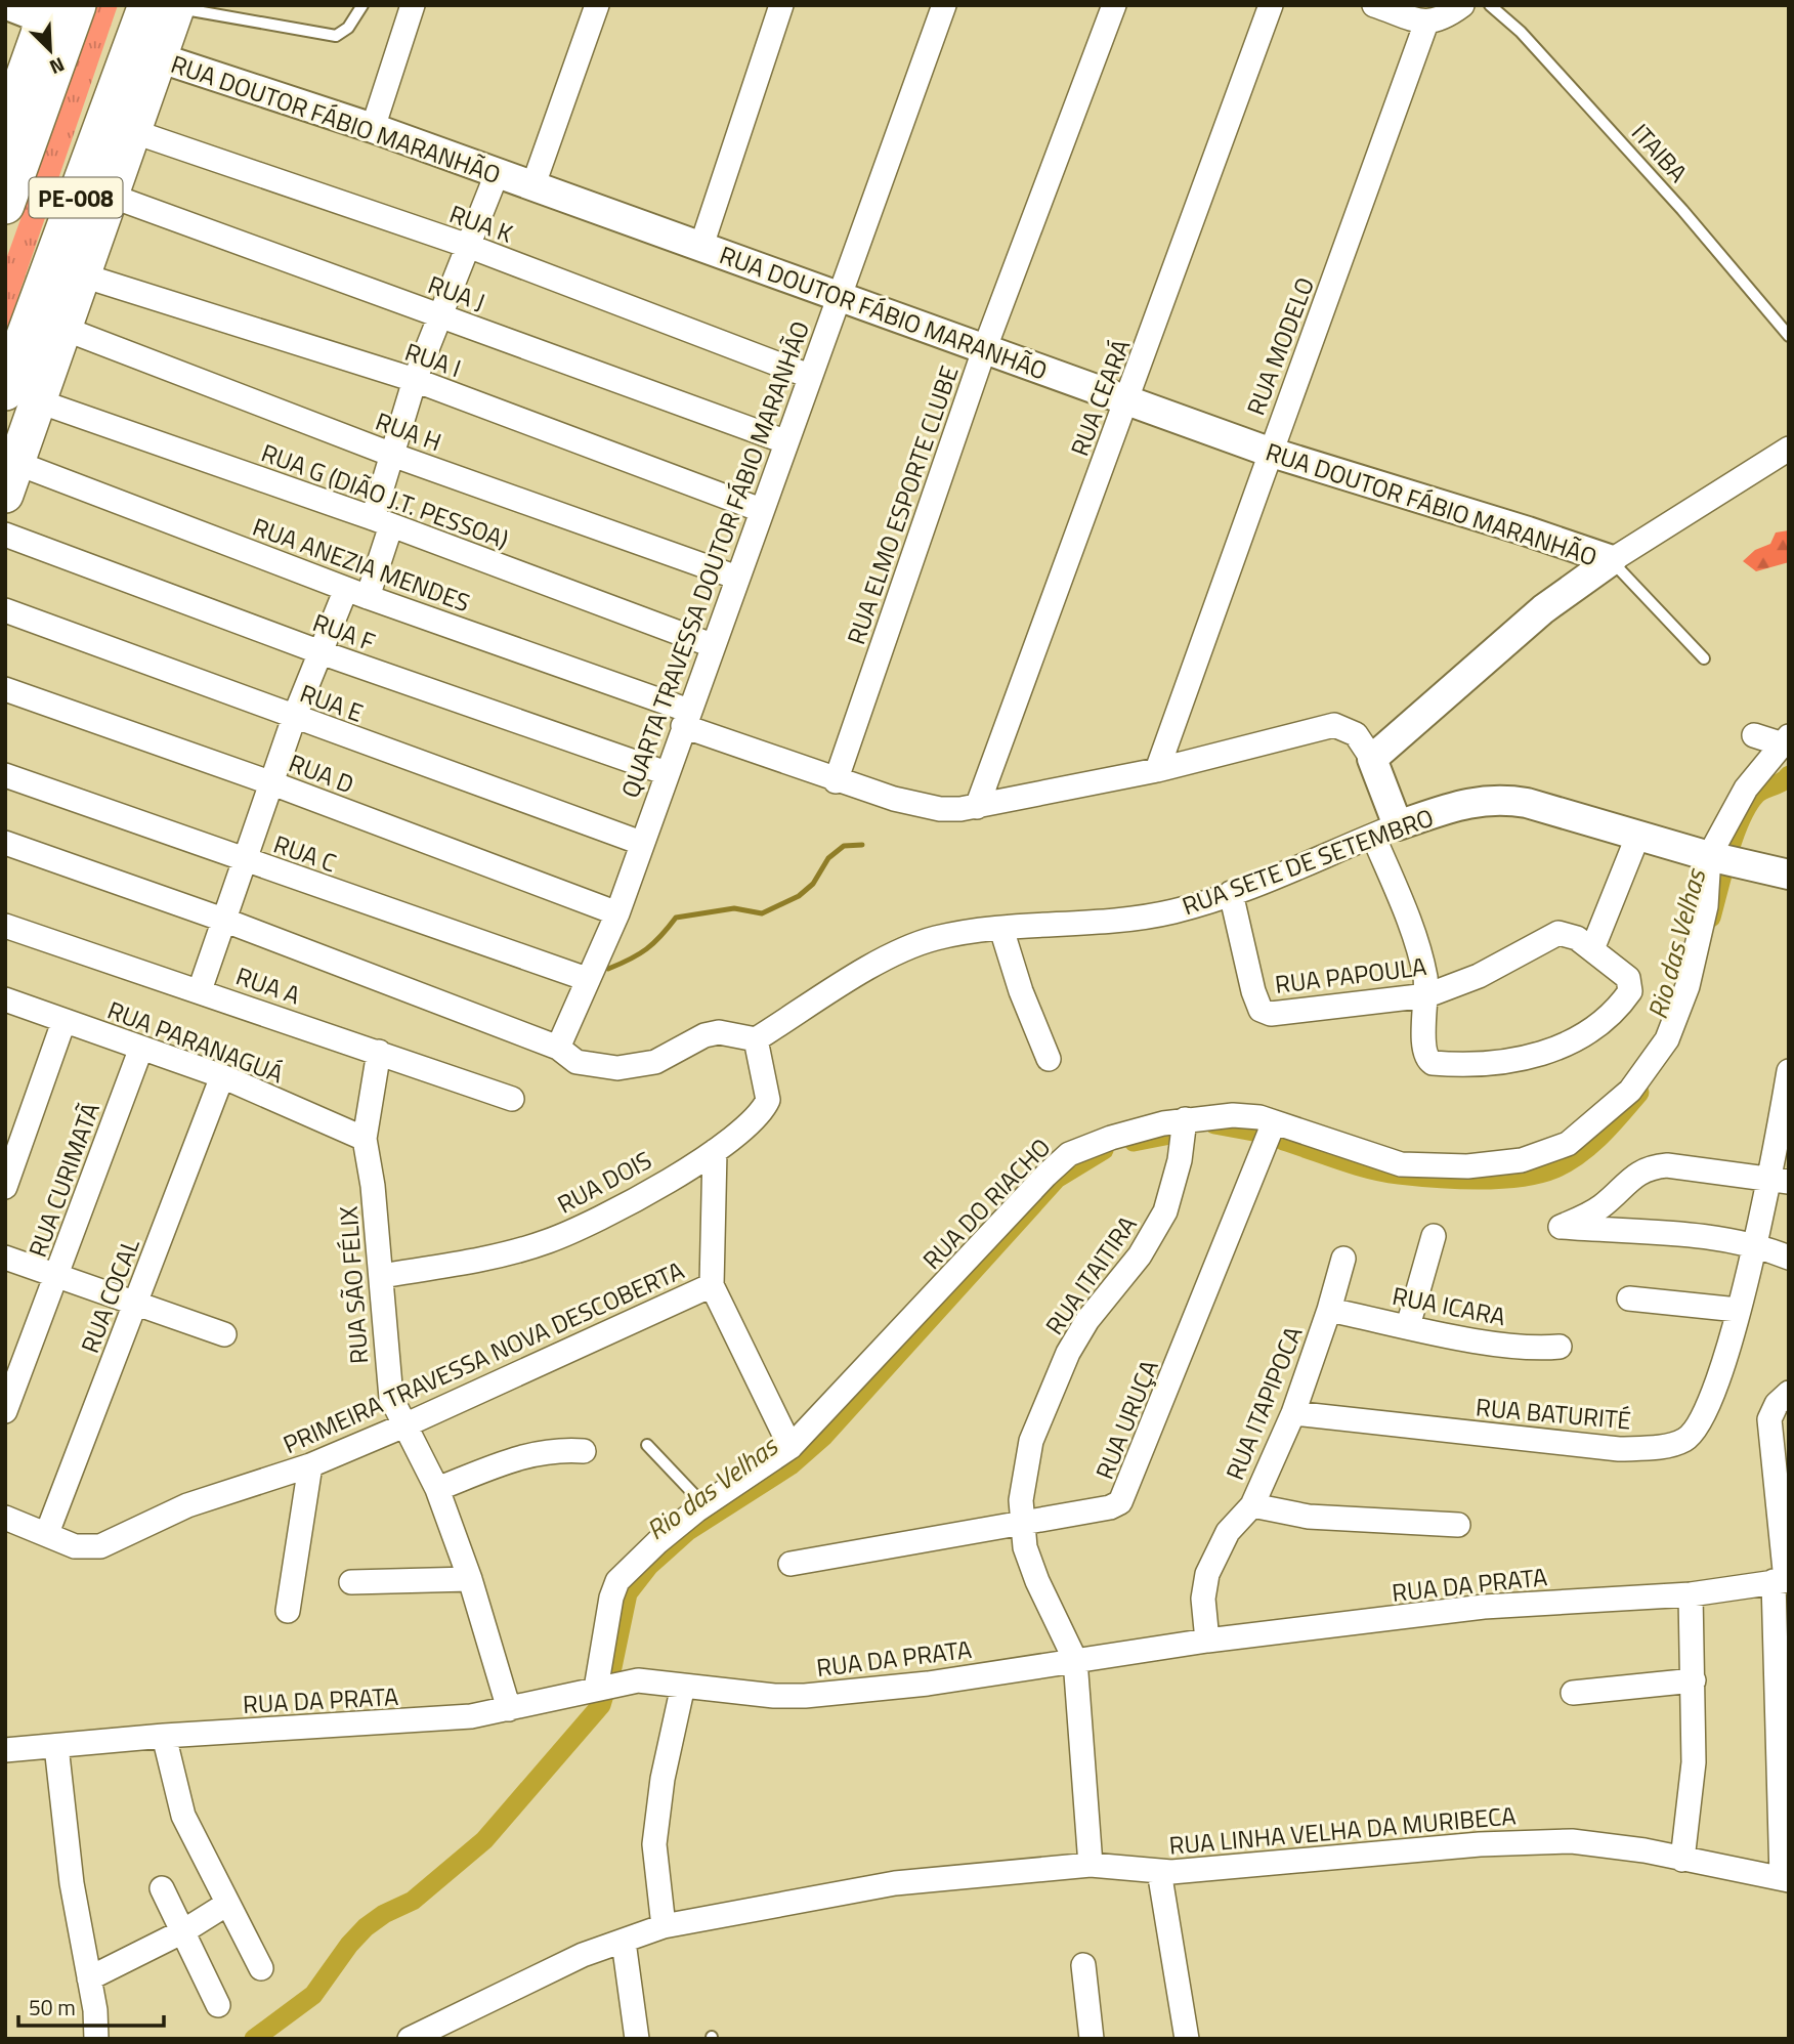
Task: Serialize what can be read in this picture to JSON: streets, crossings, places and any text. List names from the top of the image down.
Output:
{
  "streets": {
    "highway": ["PE-008"],
    "street": [
      "RUA DOUTOR FÁBIO MARANHÃO",
      "RUA K",
      "RUA J",
      "RUA MODELO",
      "RUA I",
      "RUA CEARÁ",
      "RUA H",
      "RUA G (DIÃO J.T. PESSOA)",
      "RUA ELMO ESPORTE CLUBE",
      "QUARTA TRAVESSA DOUTOR FÁBIO MARANHÃO",
      "RUA ANEZIA MENDES",
      "RUA F",
      "RUA E",
      "RUA D",
      "RUA C",
      "RUA SETE DE SETEMBRO",
      "RUA PAPOULA",
      "RUA A",
      "RUA PARANAGUÁ",
      "RUA CURIMATÃ",
      "RUA DOIS",
      "RUA DO RIACHO",
      "RUA ITAITIRA",
      "RUA SÃO FÉLIX",
      "RUA COCAL",
      "RUA ICARA",
      "PRIMEIRA TRAVESSA NOVA DESCOBERTA",
      "RUA ITAPIPOCA",
      "RUA BATURITÉ",
      "RUA URUÇA",
      "RUA DA PRATA",
      "RUA LINHA VELHA DA MURIBECA"
    ],
    "lane": ["ITAIBA"]
  },
  "crossings": [
    ["RUA DOUTOR FÁBIO MARANHÃO", "RUA MODELO"],
    ["RUA DOUTOR FÁBIO MARANHÃO", "RUA CEARÁ"],
    ["RUA DOUTOR FÁBIO MARANHÃO", "RUA ELMO ESPORTE CLUBE"],
    ["RUA DOUTOR FÁBIO MARANHÃO", "QUARTA TRAVESSA DOUTOR FÁBIO MARANHÃO"],
    ["PE-008", "RUA G (DIÃO J.T. PESSOA)"],
    ["RUA K", "QUARTA TRAVESSA DOUTOR FÁBIO MARANHÃO"],
    ["RUA J", "QUARTA TRAVESSA DOUTOR FÁBIO MARANHÃO"],
    ["RUA MODELO", "RUA ANEZIA MENDES"],
    ["RUA I", "QUARTA TRAVESSA DOUTOR FÁBIO MARANHÃO"],
    ["RUA CEARÁ", "RUA ANEZIA MENDES"],
    ["RUA H", "QUARTA TRAVESSA DOUTOR FÁBIO MARANHÃO"],
    ["RUA G (DIÃO J.T. PESSOA)", "QUARTA TRAVESSA DOUTOR FÁBIO MARANHÃO"],
    ["RUA ELMO ESPORTE CLUBE", "RUA ANEZIA MENDES"],
    ["QUARTA TRAVESSA DOUTOR FÁBIO MARANHÃO", "RUA ANEZIA MENDES"],
    ["QUARTA TRAVESSA DOUTOR FÁBIO MARANHÃO", "RUA F"],
    ["QUARTA TRAVESSA DOUTOR FÁBIO MARANHÃO", "RUA E"],
    ["QUARTA TRAVESSA DOUTOR FÁBIO MARANHÃO", "RUA D"],
    ["QUARTA TRAVESSA DOUTOR FÁBIO MARANHÃO", "RUA C"],
    ["RUA SETE DE SETEMBRO", "RUA PAPOULA"],
    ["RUA SETE DE SETEMBRO", "RUA DOIS"],
    ["RUA SETE DE SETEMBRO", "RUA DO RIACHO"],
    ["RUA A", "RUA SÃO FÉLIX"],
    ["RUA PARANAGUÁ", "RUA CURIMATÃ"],
    ["RUA PARANAGUÁ", "RUA SÃO FÉLIX"],
    ["RUA PARANAGUÁ", "RUA COCAL"],
    ["RUA DOIS", "RUA SÃO FÉLIX"],
    ["RUA DO RIACHO", "RUA ITAITIRA"],
    ["RUA DO RIACHO", "RUA URUÇA"],
    ["RUA DO RIACHO", "RUA DA PRATA"],
    ["RUA ITAITIRA", "RUA URUÇA"],
    ["RUA ITAITIRA", "RUA DA PRATA"],
    ["RUA SÃO FÉLIX", "PRIMEIRA TRAVESSA NOVA DESCOBERTA"],
    ["RUA SÃO FÉLIX", "RUA DA PRATA"],
    ["RUA COCAL", "PRIMEIRA TRAVESSA NOVA DESCOBERTA"],
    ["RUA ICARA", "RUA ITAPIPOCA"],
    ["RUA ITAPIPOCA", "RUA BATURITÉ"],
    ["RUA ITAPIPOCA", "RUA DA PRATA"]
  ],
  "water": ["Rio das Velhas"],
  "scale_bar": "50 m",
  "north": "bottom right"
}
